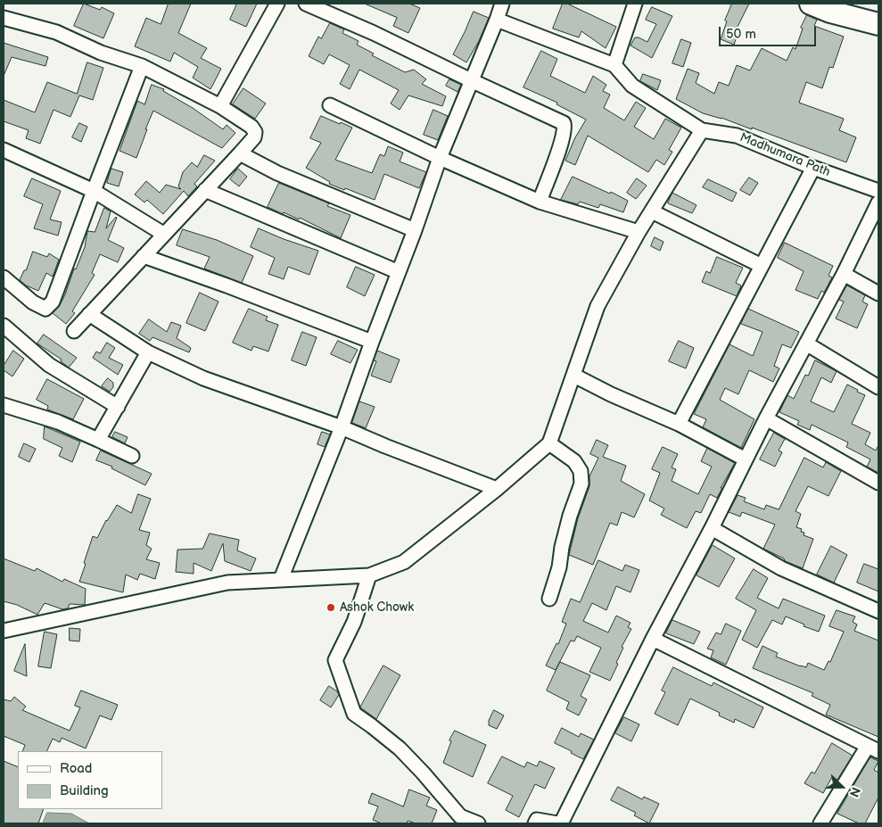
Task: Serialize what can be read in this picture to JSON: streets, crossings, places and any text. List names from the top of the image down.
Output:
{
  "streets": {
    "street": ["Madhumara Path"]
  },
  "places": ["Ashok Chowk"],
  "legend": ["Road", "Building"],
  "scale_bar": "50 m",
  "north": "right"
}
